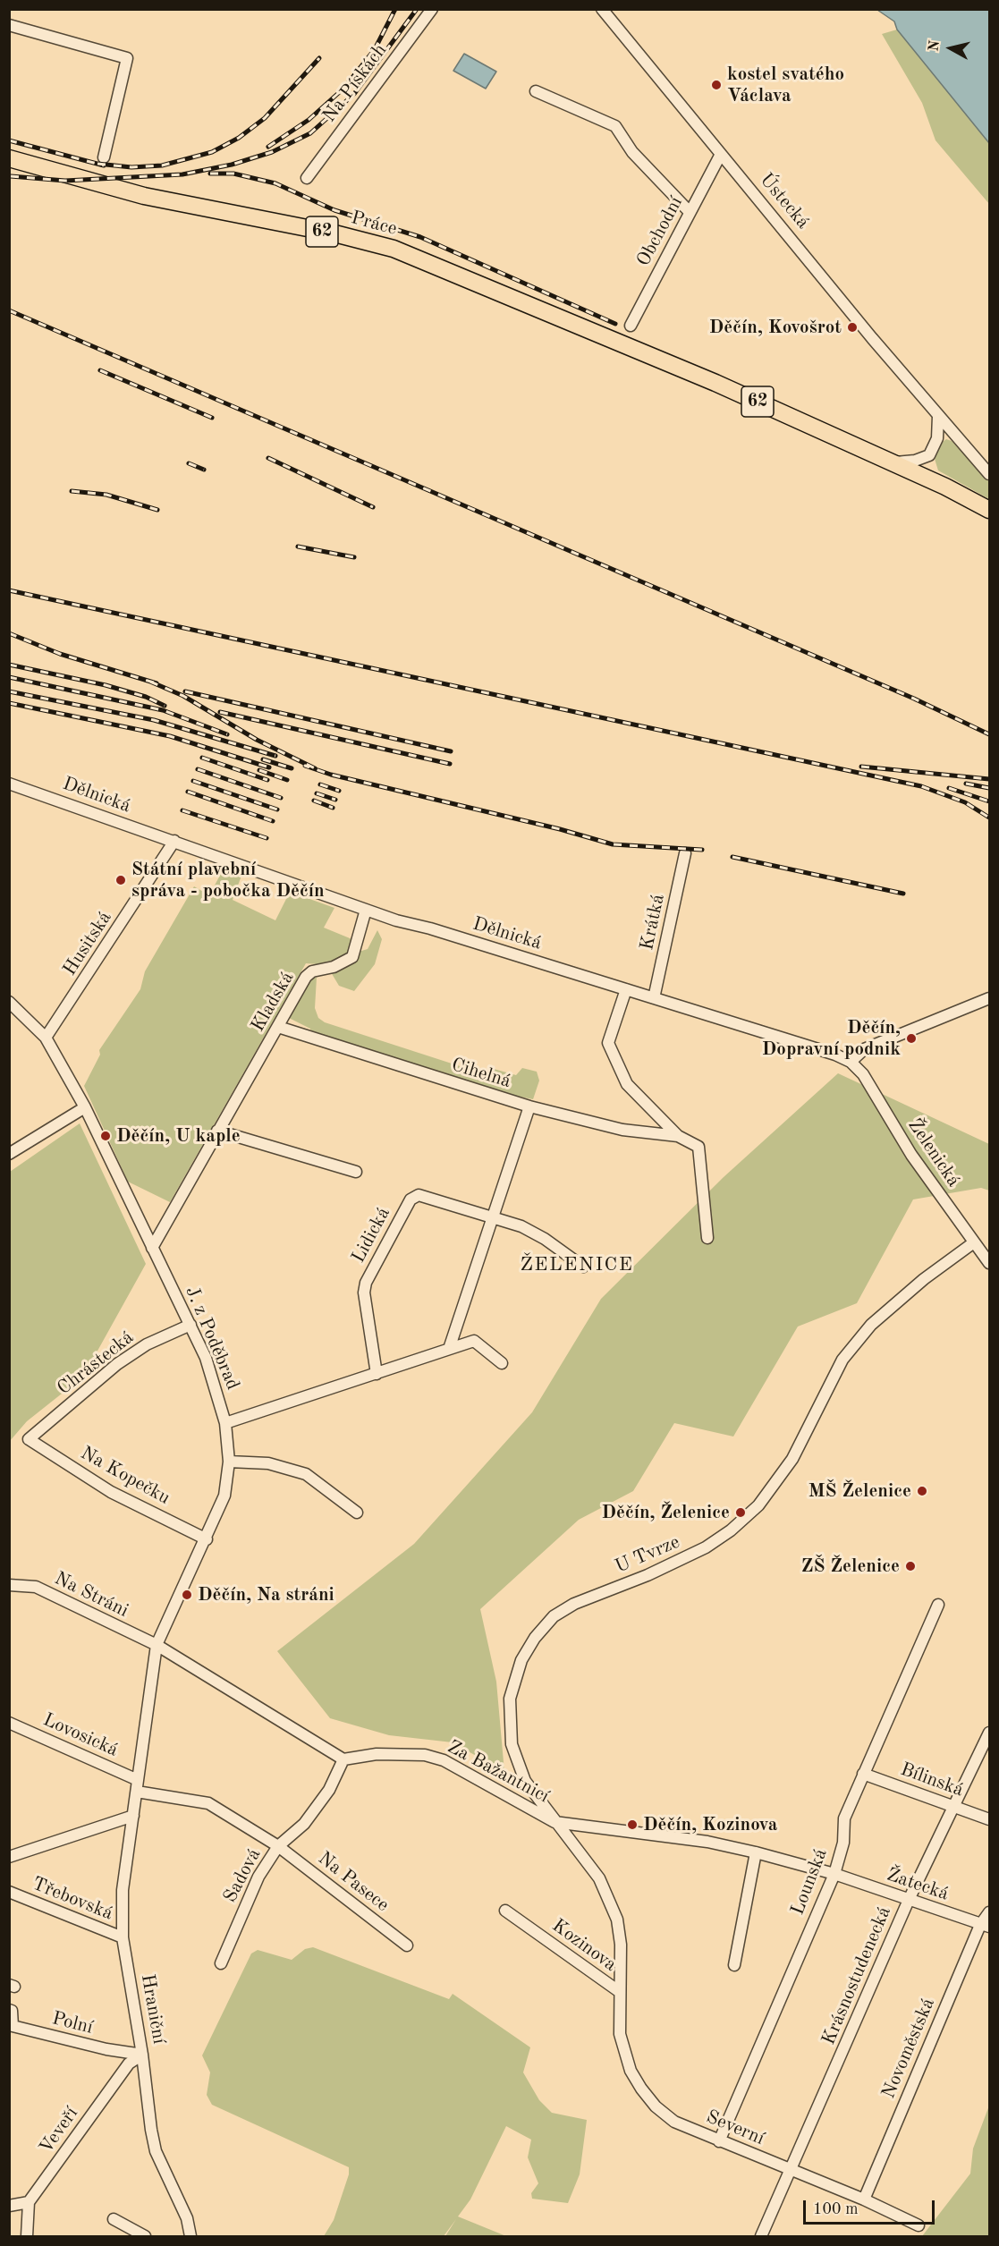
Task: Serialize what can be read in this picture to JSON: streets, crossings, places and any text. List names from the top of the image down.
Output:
{
  "streets": {
    "main road": ["Práce", "62"],
    "street": [
      "Na Pískách",
      "Ústecká",
      "Obchodní",
      "Dělnická",
      "Krátká",
      "Husitská",
      "Kladská",
      "Cihelná",
      "Želenická",
      "Lidická",
      "J. z Poděbrad",
      "Chrástecká",
      "Na Kopečku",
      "U Tvrze",
      "Na Stráni",
      "Lovosická",
      "Za Bažantnicí",
      "Bílinská",
      "Sadová",
      "Na Pasece",
      "Lounská",
      "Žatecká",
      "Třebovská",
      "Kozinova",
      "Krásnostudenecká",
      "Hraniční",
      "Polní",
      "Novoměstská",
      "Severní",
      "Veveří"
    ]
  },
  "crossings": [
    ["Ústecká", "Obchodní"],
    ["Práce", "62"],
    ["Dělnická", "Krátká"],
    ["Dělnická", "Husitská"],
    ["Dělnická", "Kladská"],
    ["Dělnická", "Želenická"],
    ["Husitská", "J. z Poděbrad"],
    ["Kladská", "Cihelná"],
    ["Kladská", "J. z Poděbrad"],
    ["Želenická", "U Tvrze"],
    ["J. z Poděbrad", "Chrástecká"],
    ["J. z Poděbrad", "Na Kopečku"],
    ["J. z Poděbrad", "Na Stráni"],
    ["J. z Poděbrad", "Lovosická"],
    ["J. z Poděbrad", "Hraniční"],
    ["Chrástecká", "Na Kopečku"],
    ["U Tvrze", "Za Bažantnicí"],
    ["U Tvrze", "Kozinova"],
    ["Lovosická", "Sadová"],
    ["Lovosická", "Na Pasece"],
    ["Lovosická", "Hraniční"],
    ["Za Bažantnicí", "Sadová"],
    ["Za Bažantnicí", "Lounská"],
    ["Za Bažantnicí", "Žatecká"],
    ["Za Bažantnicí", "Kozinova"],
    ["Bílinská", "Lounská"],
    ["Bílinská", "Krásnostudenecká"],
    ["Sadová", "Na Pasece"],
    ["Lounská", "Žatecká"],
    ["Lounská", "Severní"],
    ["Žatecká", "Krásnostudenecká"],
    ["Žatecká", "Novoměstská"],
    ["Třebovská", "Hraniční"],
    ["Kozinova", "Severní"],
    ["Krásnostudenecká", "Severní"],
    ["Hraniční", "Polní"],
    ["Hraniční", "Veveří"],
    ["Polní", "Veveří"],
    ["Novoměstská", "Severní"]
  ],
  "districts": ["ŽELENICE"],
  "places": [
    "kostel svatého Václava",
    "Děčín, Kovošrot",
    "Státní plavební správa - pobočka Děčín",
    "Děčín, Dopravní podnik",
    "Děčín, U kaple",
    "MŠ Želenice",
    "Děčín, Želenice",
    "ZŠ Želenice",
    "Děčín, Na stráni",
    "Děčín, Kozinova"
  ],
  "scale_bar": "100 m",
  "north": "left"
}
